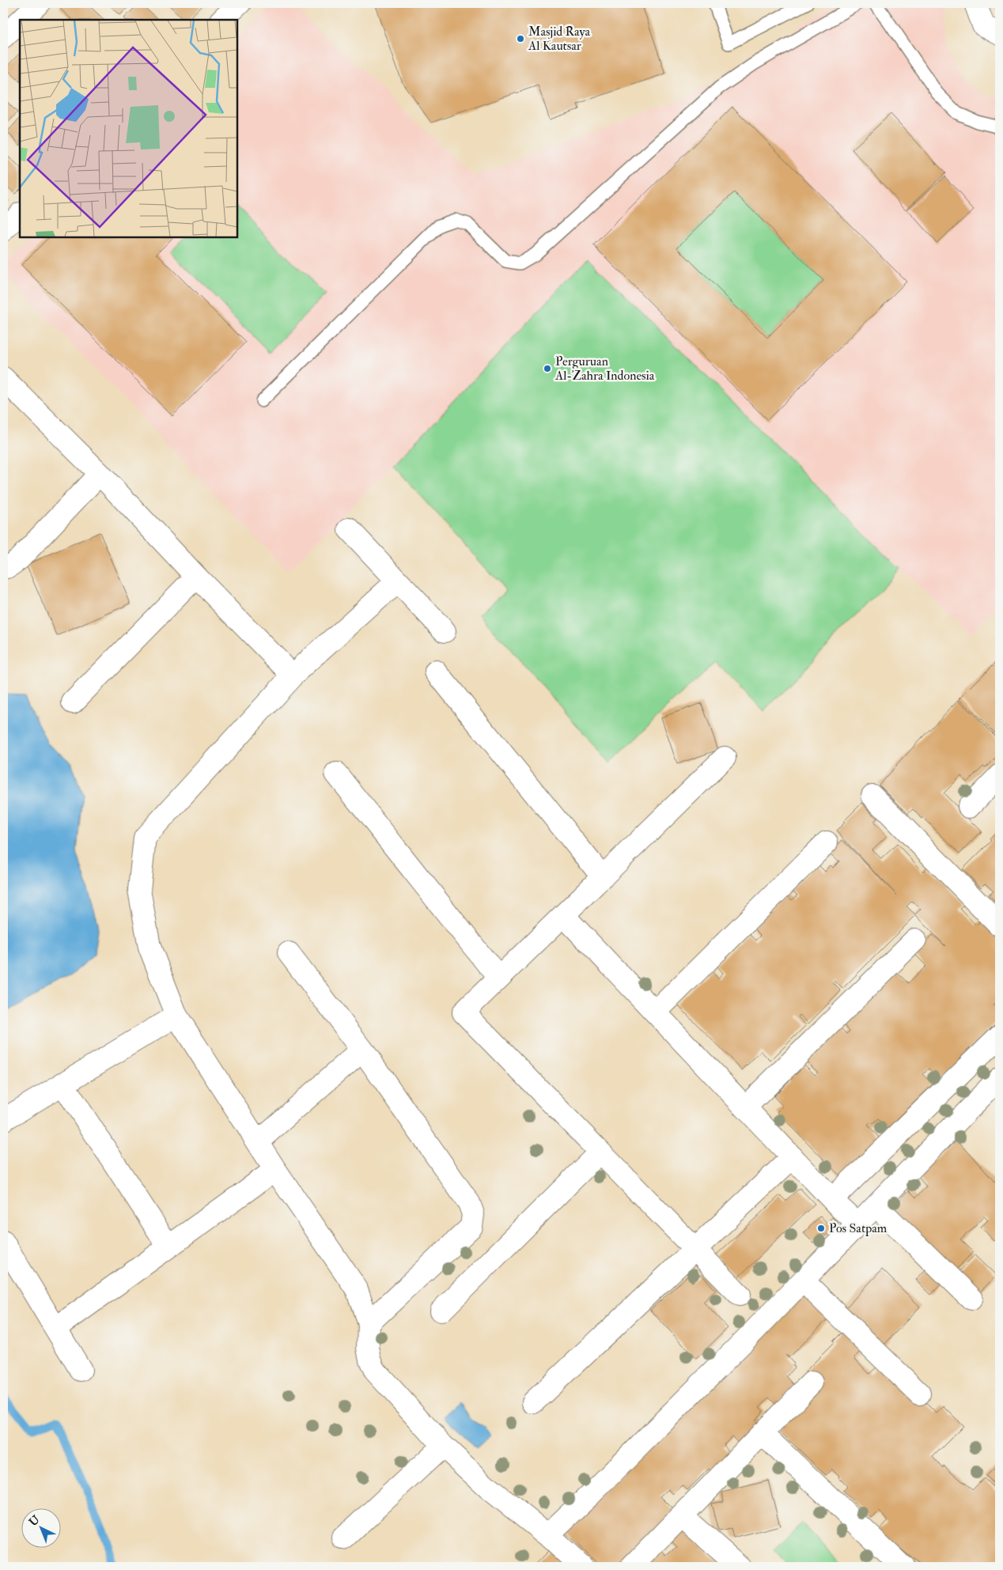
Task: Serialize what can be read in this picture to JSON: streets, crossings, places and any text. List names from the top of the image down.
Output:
{
  "places": ["Masjid Raya Al Kautsar", "Perguruan Al-Zahra Indonesia", "Pos Satpam"],
  "north": "top left"
}
